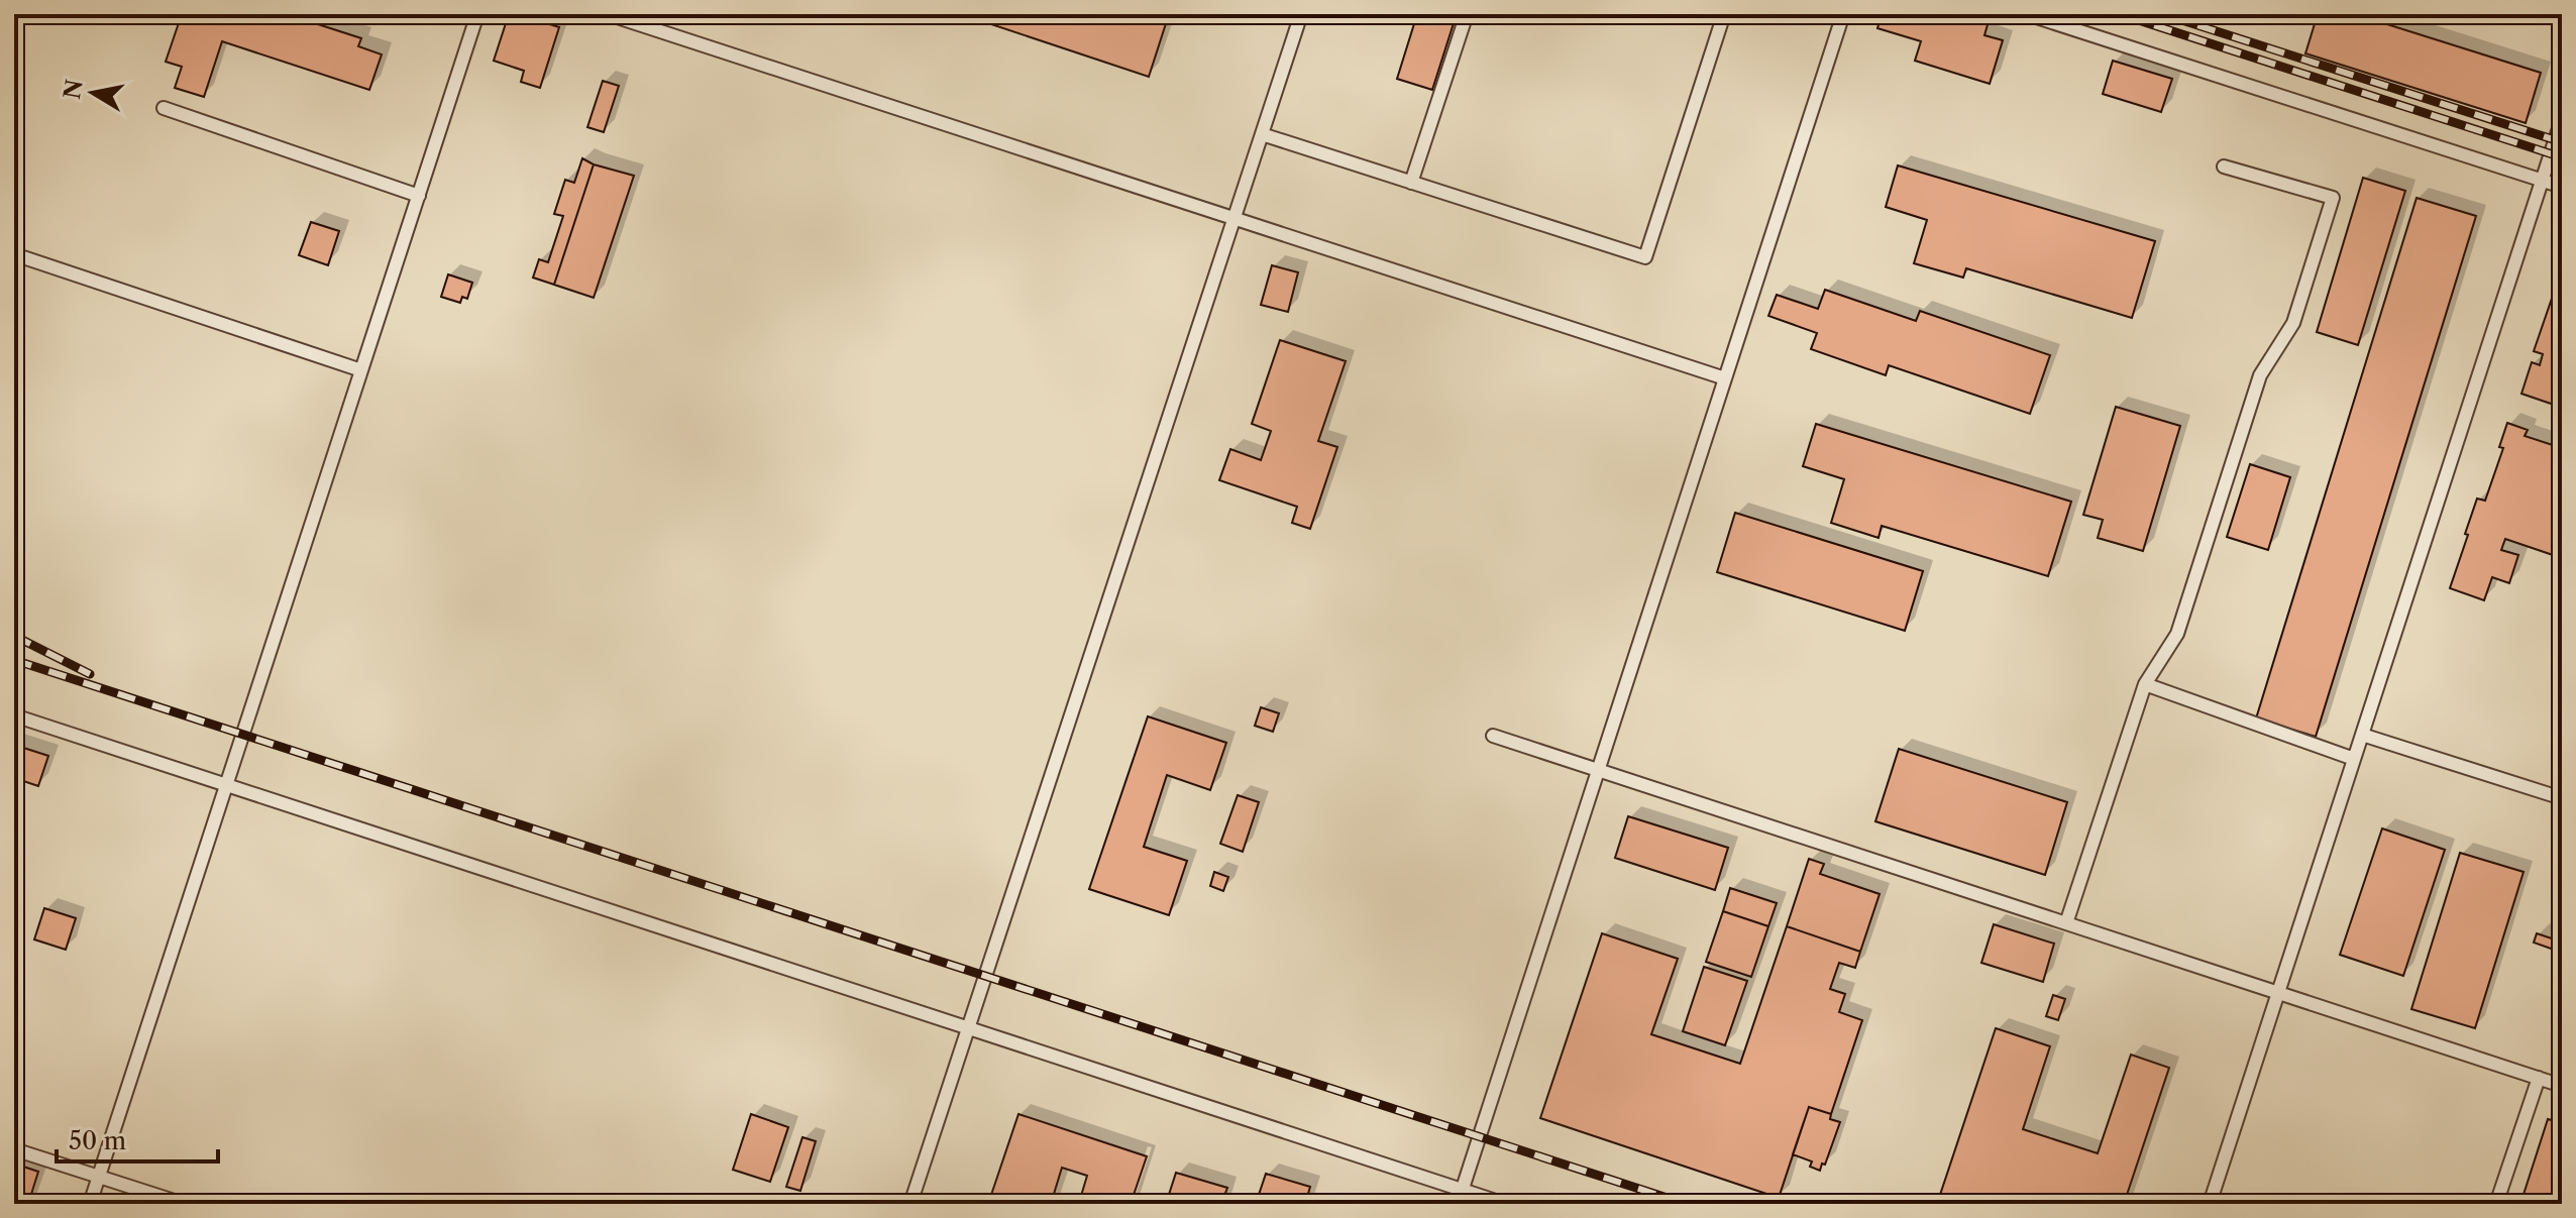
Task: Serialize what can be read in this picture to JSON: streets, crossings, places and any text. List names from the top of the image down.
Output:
{
  "scale_bar": "50 m",
  "north": "left"
}
